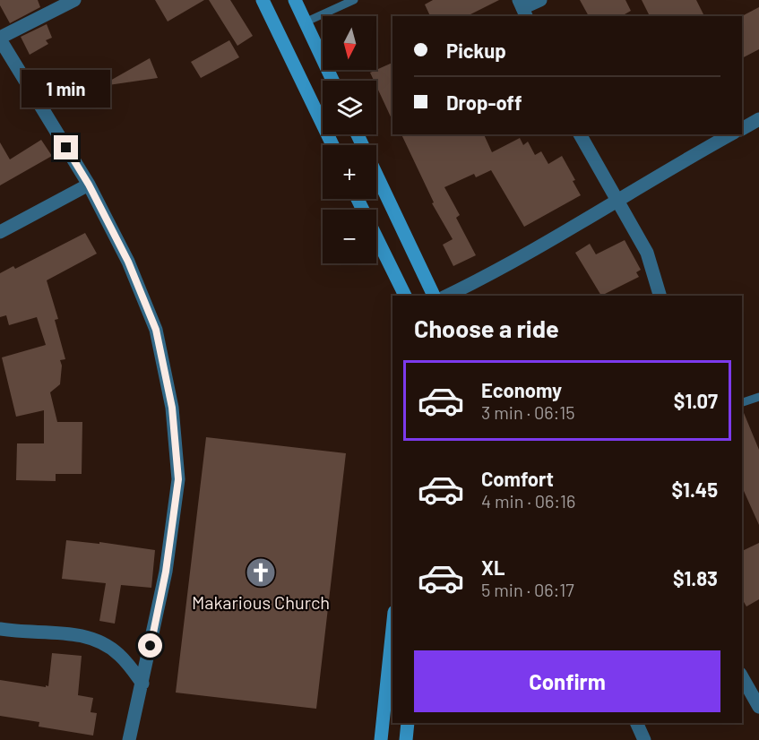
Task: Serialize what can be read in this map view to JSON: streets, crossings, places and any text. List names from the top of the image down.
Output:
{
  "places": {
    "church": ["Makarious Church"]
  },
  "north": "bottom",
  "page": {
    "map_buttons": ["+", "−"],
    "banner": ["Pickup", "Drop-off"],
    "bubble": "1 min",
    "heading": "Choose a ride",
    "list": [
      {
        "name": "Economy",
        "note": "3 min · 06:15",
        "value": "$1.07"
      },
      {
        "name": "Comfort",
        "note": "4 min · 06:16",
        "value": "$1.45"
      },
      {
        "name": "XL",
        "note": "5 min · 06:17",
        "value": "$1.83"
      }
    ],
    "buttons": "Confirm"
  }
}
